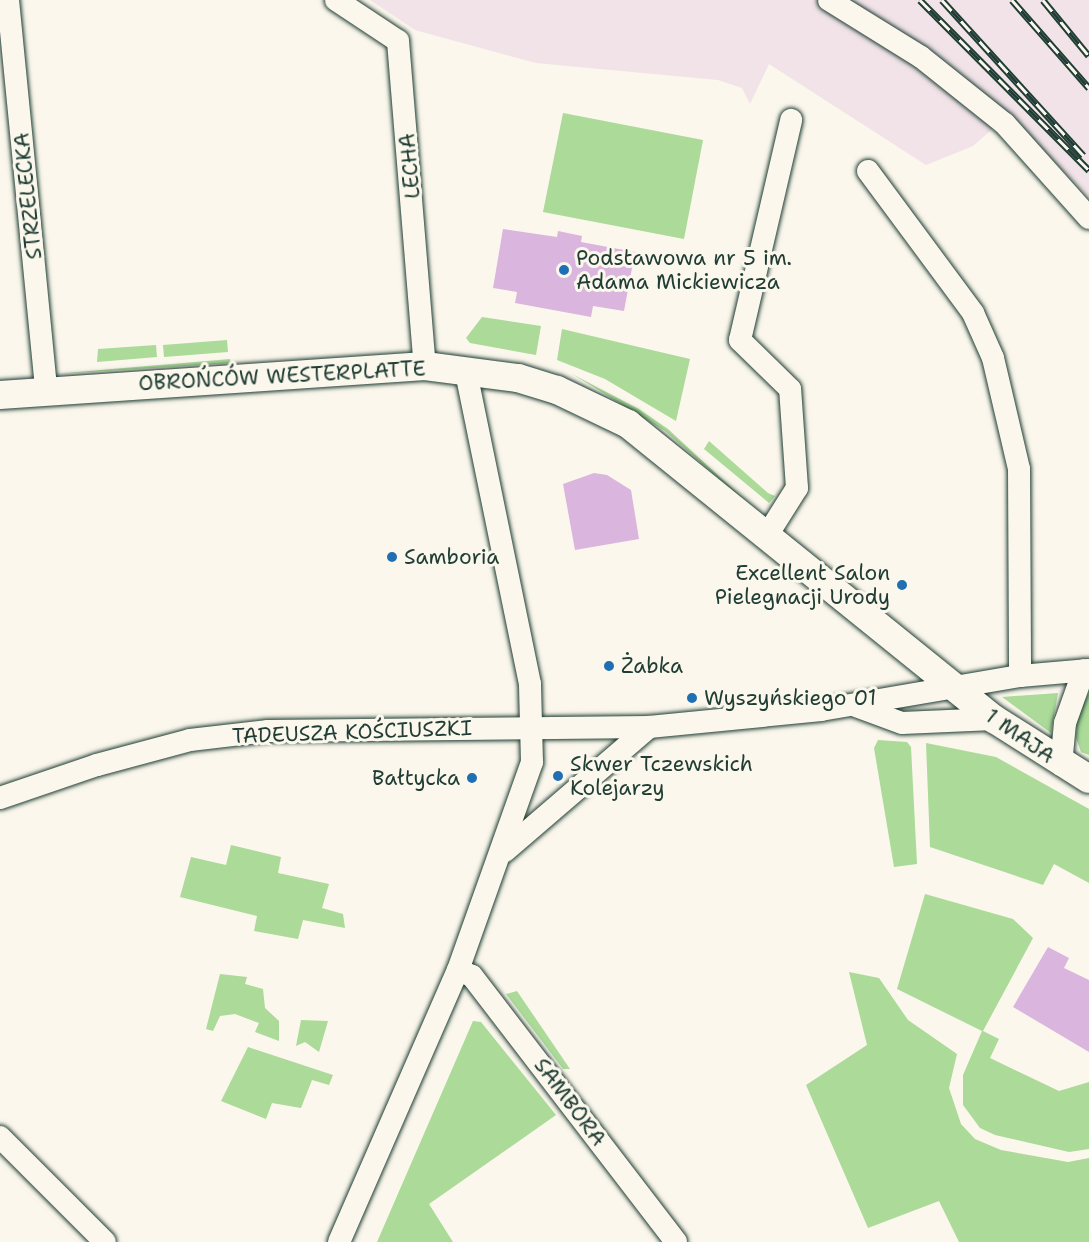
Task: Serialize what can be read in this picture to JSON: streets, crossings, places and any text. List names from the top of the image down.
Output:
{
  "streets": {
    "street": [
      "LECHA",
      "STRZELECKA",
      "OBROŃCÓW WESTERPLATTE",
      "TADEUSZA KOŚCIUSZKI",
      "1 MAJA",
      "SAMBORA"
    ]
  },
  "crossings": [
    ["LECHA", "OBROŃCÓW WESTERPLATTE"],
    ["STRZELECKA", "OBROŃCÓW WESTERPLATTE"],
    ["OBROŃCÓW WESTERPLATTE", "TADEUSZA KOŚCIUSZKI"],
    ["OBROŃCÓW WESTERPLATTE", "1 MAJA"],
    ["TADEUSZA KOŚCIUSZKI", "1 MAJA"]
  ],
  "places": [
    "Podstawowa nr 5 im. Adama Mickiewicza",
    "Samboria",
    "Excellent Salon Pielegnacji Urody",
    "Żabka",
    "Wyszyńskiego 01",
    "Skwer Tczewskich Kolejarzy",
    "Bałtycka"
  ]
}
